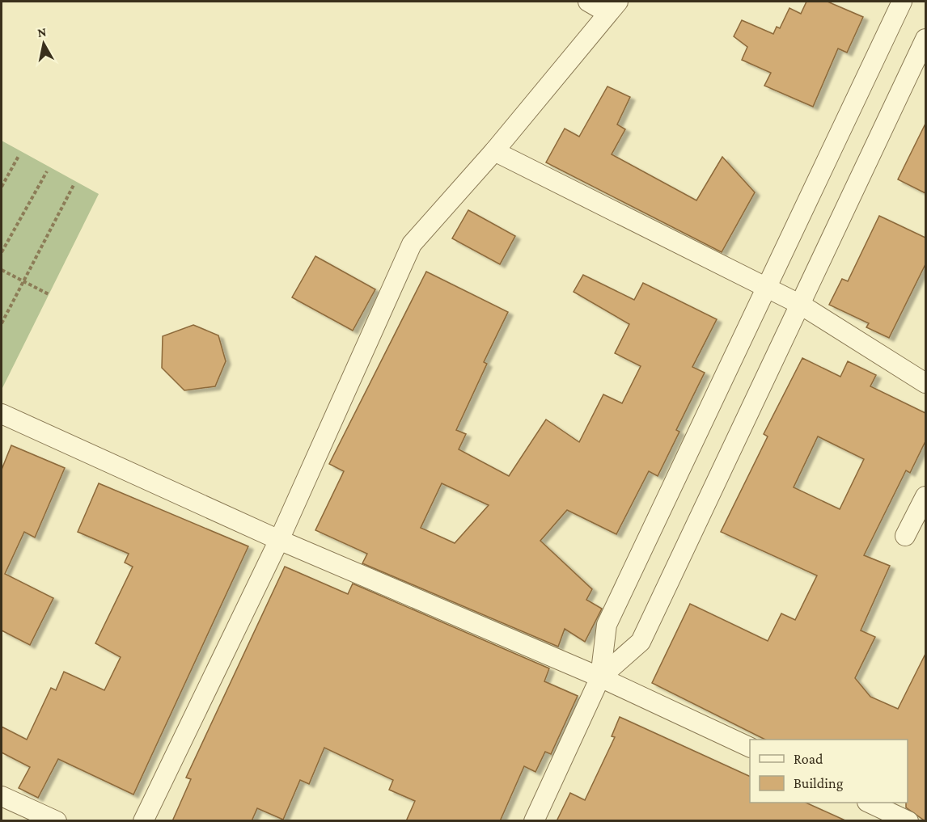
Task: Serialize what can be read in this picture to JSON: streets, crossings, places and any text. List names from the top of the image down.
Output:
{
  "legend": ["Road", "Building"],
  "north": "top"
}
